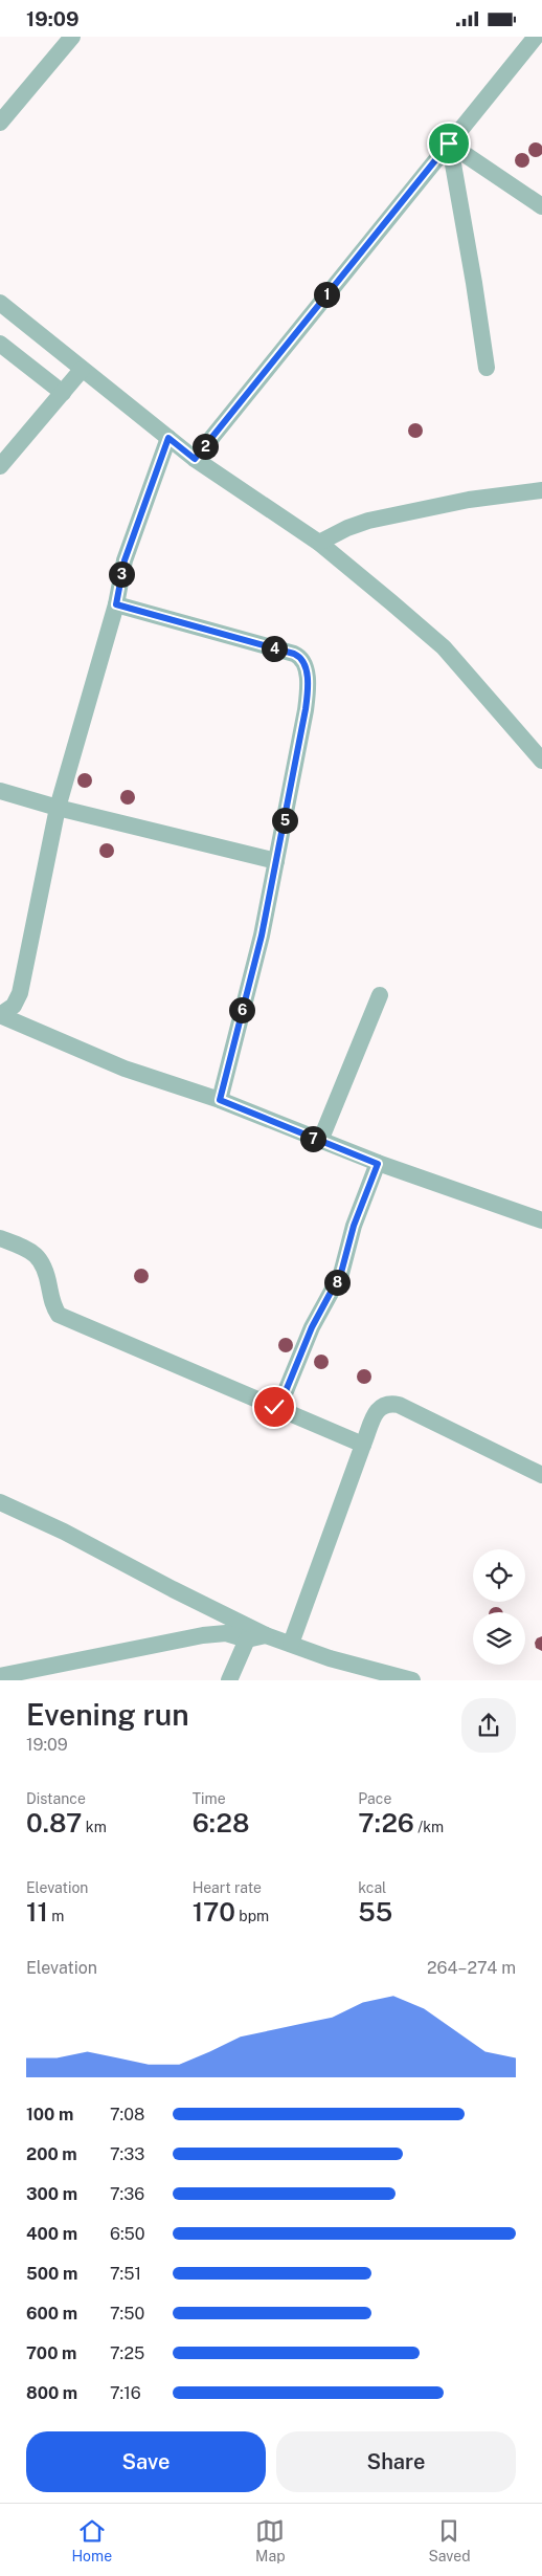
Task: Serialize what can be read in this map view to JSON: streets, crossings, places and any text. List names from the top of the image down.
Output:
{
  "page": {
    "status": "19:09",
    "pins": [
      "1",
      "2",
      "3",
      "4",
      "5",
      "6",
      "7",
      "8"
    ],
    "heading": ["Evening run", "19:09"],
    "stats": [
      ["Distance", "0.87 km"],
      ["Time", "6:28"],
      ["Pace", "7:26 /km"],
      ["Elevation", "11 m"],
      ["Heart rate", "170 bpm"],
      ["kcal", "55"]
    ],
    "chart": ["Elevation", "264–274 m"],
    "list": [
      {
        "name": "100 m",
        "note": "7:08"
      },
      {
        "name": "200 m",
        "note": "7:33"
      },
      {
        "name": "300 m",
        "note": "7:36"
      },
      {
        "name": "400 m",
        "note": "6:50"
      },
      {
        "name": "500 m",
        "note": "7:51"
      },
      {
        "name": "600 m",
        "note": "7:50"
      },
      {
        "name": "700 m",
        "note": "7:25"
      },
      {
        "name": "800 m",
        "note": "7:16"
      }
    ],
    "buttons": ["Save", "Share"],
    "tabs": ["Home", "Map", "Saved"]
  }
}
